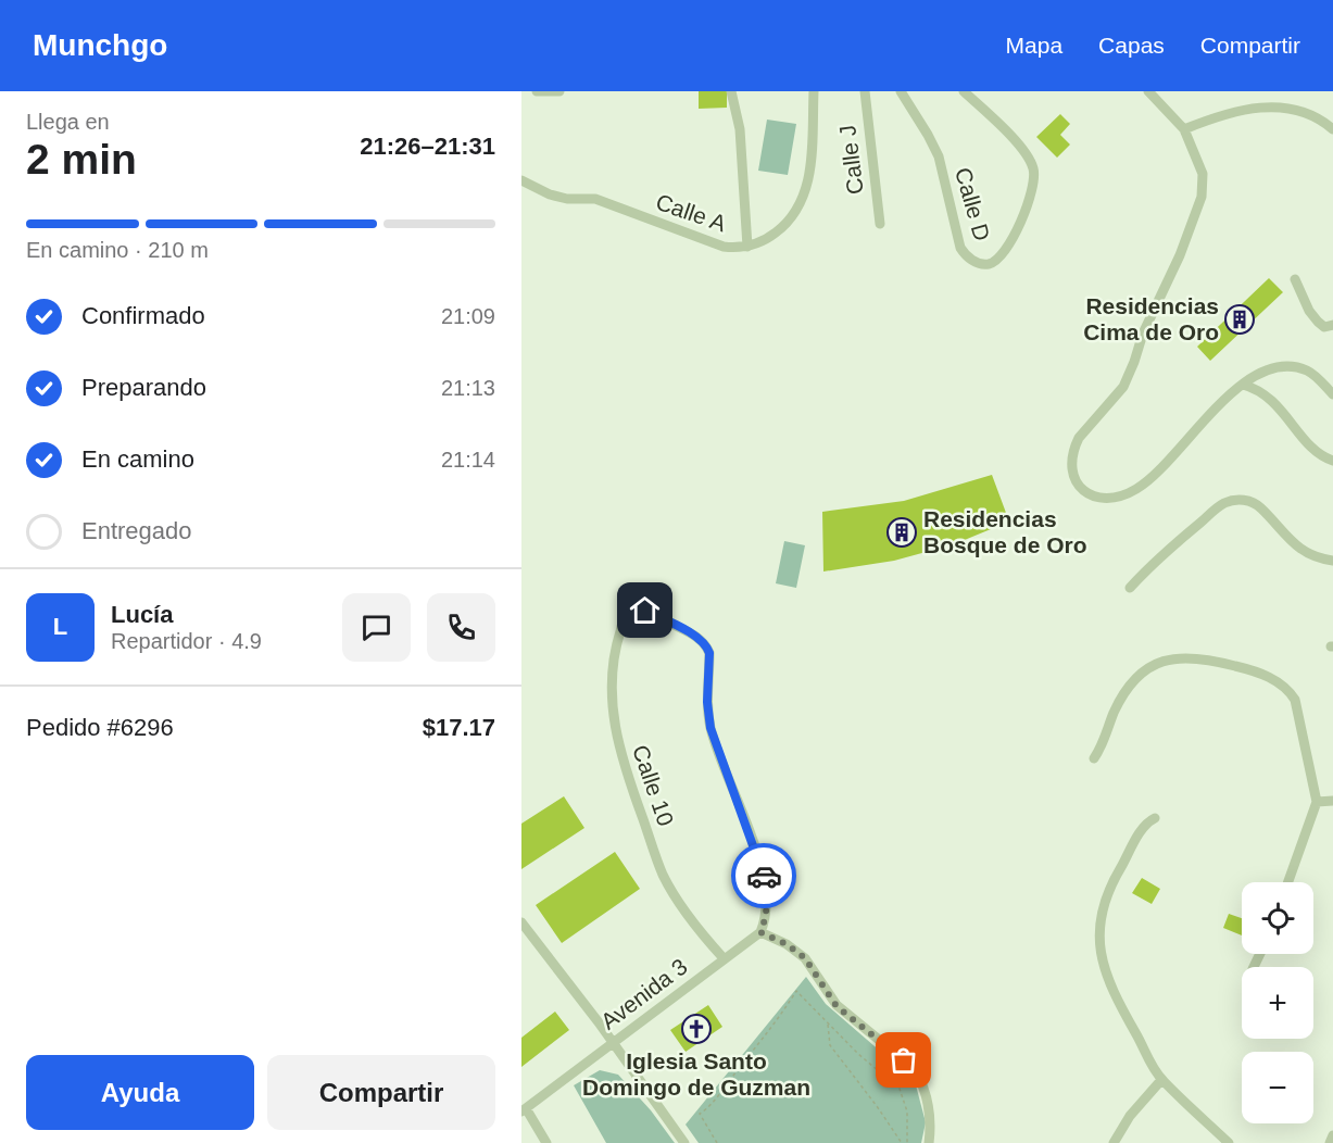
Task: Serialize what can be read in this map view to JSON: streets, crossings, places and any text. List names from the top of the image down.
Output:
{
  "streets": {
    "street": [
      "Calle J",
      "Calle D",
      "Calle A",
      "Calle 10",
      "Avenida 3"
    ]
  },
  "crossings": [
    ["Calle 10", "Avenida 3"]
  ],
  "places": {
    "building": ["Residencias Cima de Oro", "Residencias Bosque de Oro"],
    "church": ["Iglesia Santo Domingo de Guzman"]
  },
  "page": {
    "header": "Munchgo",
    "nav": ["Mapa", "Capas", "Compartir"],
    "heading": ["2 min", "Llega en", "21:26–21:31"],
    "panel": [
      "Lucía",
      "Repartidor · 4.9",
      "Pedido #6296",
      "$17.17"
    ],
    "bar": "En camino · 210 m",
    "list": [
      ["Confirmado", "21:09"],
      ["Preparando", "21:13"],
      ["En camino", "21:14"],
      "Entregado"
    ],
    "round": "L",
    "map_buttons": ["+", "−"],
    "buttons": ["Ayuda", "Compartir"]
  }
}
